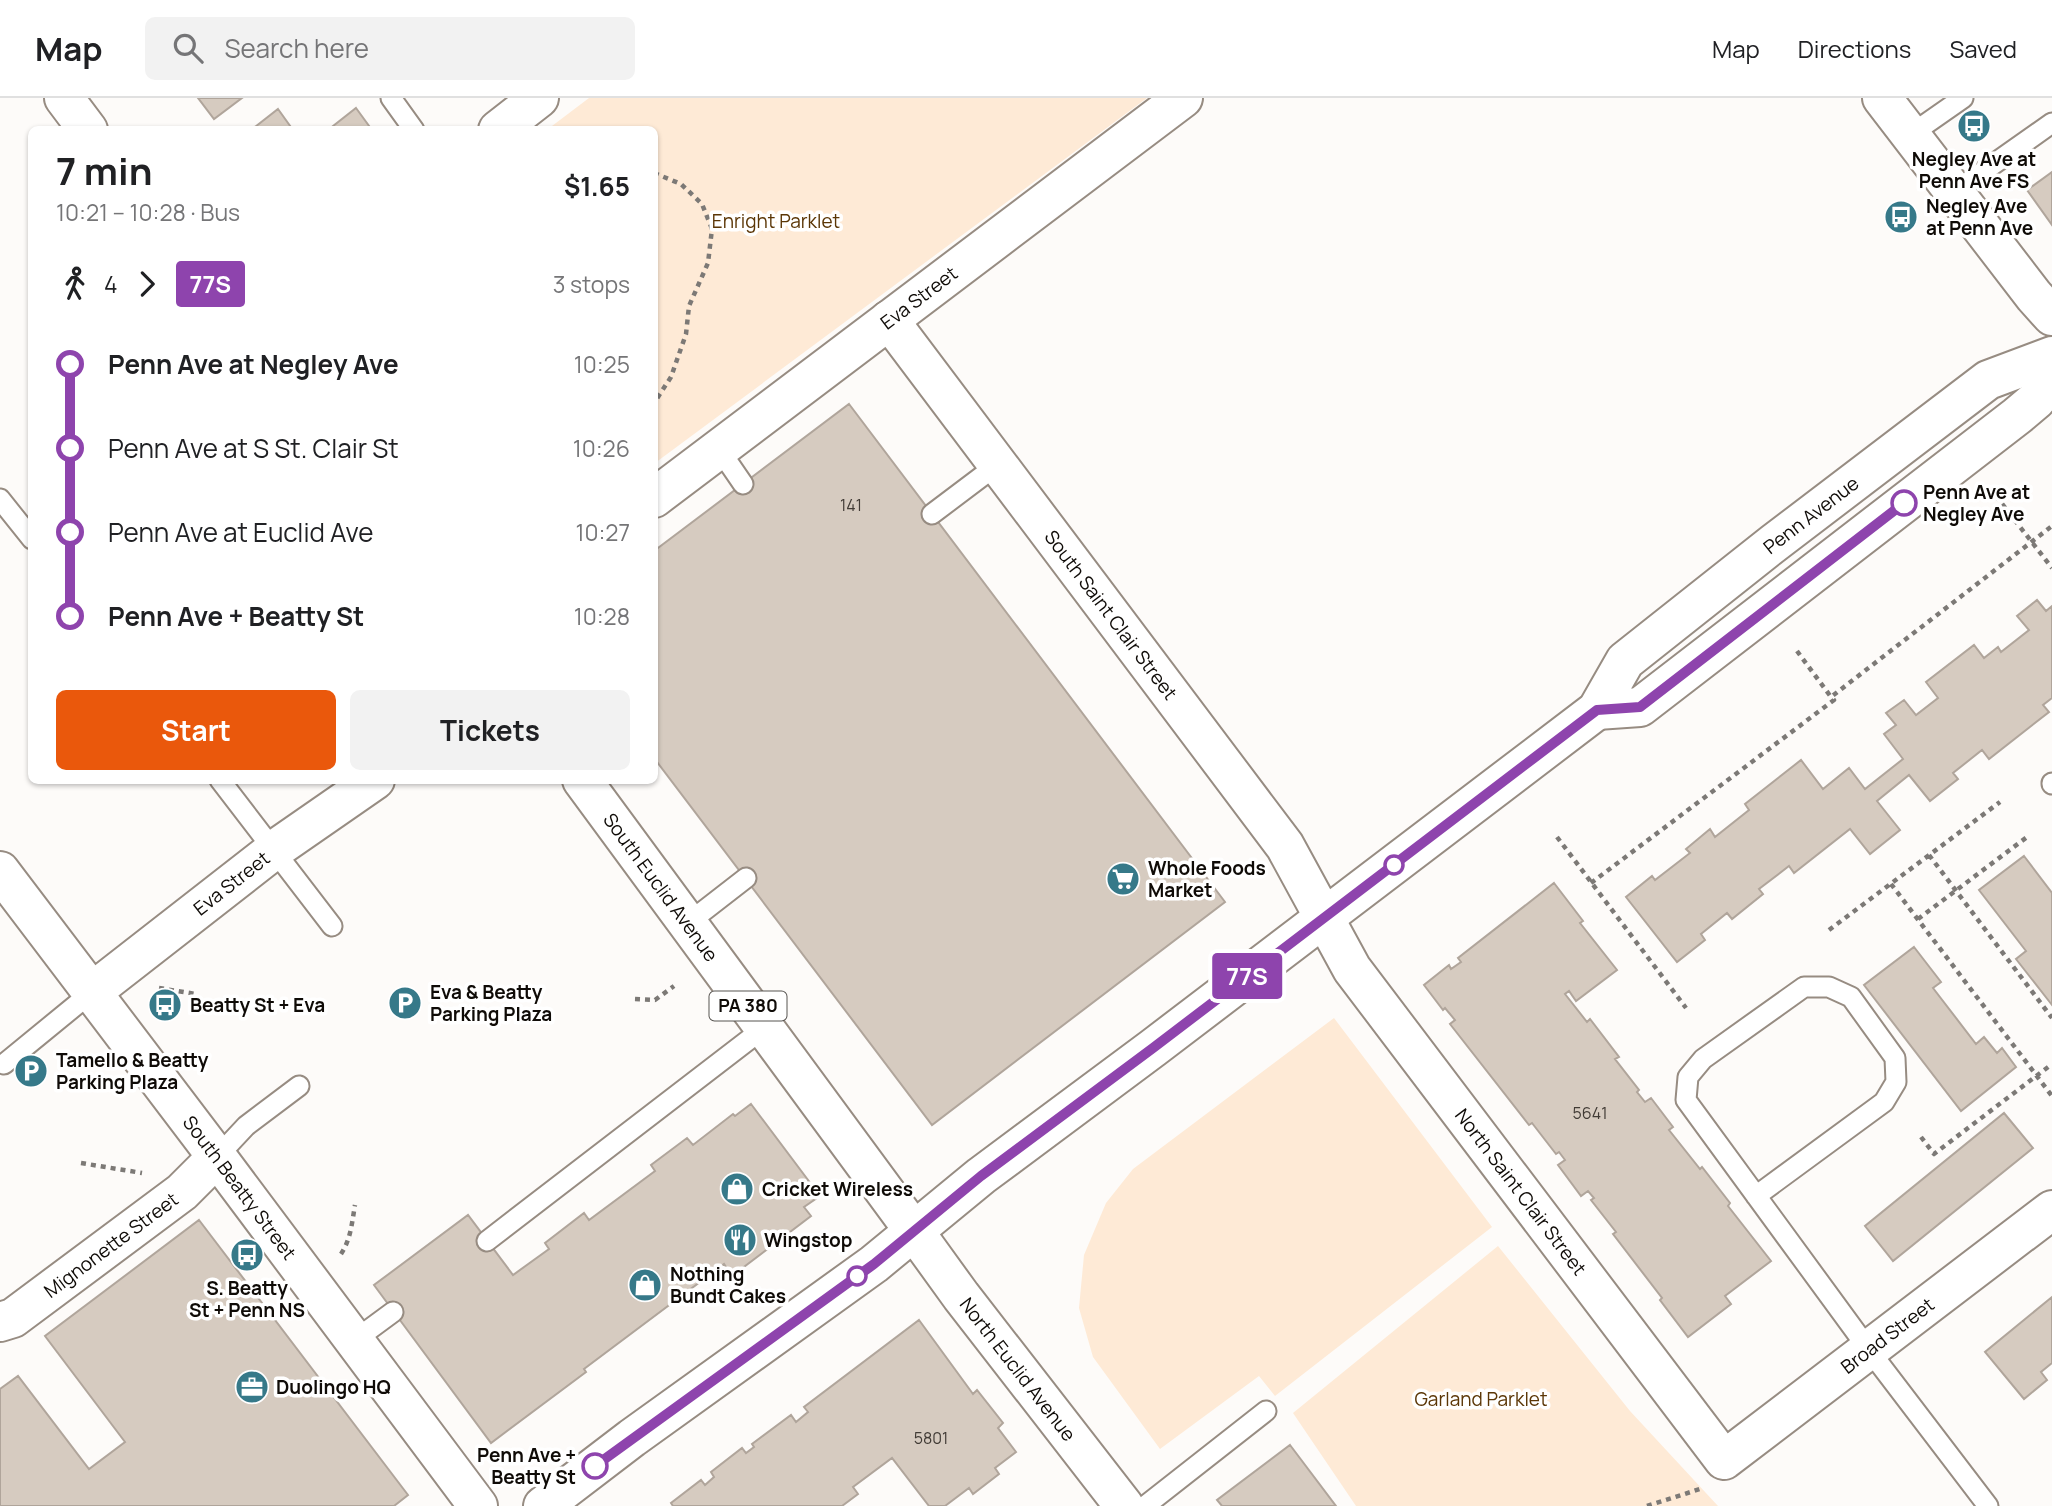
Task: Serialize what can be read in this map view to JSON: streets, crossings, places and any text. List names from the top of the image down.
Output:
{
  "streets": {
    "street": [
      "Eva Street",
      "Penn Avenue",
      "South Saint Clair Street",
      "South Euclid Avenue",
      "PA 380",
      "South Beatty Street",
      "North Saint Clair Street",
      "Mignonette Street",
      "Broad Street",
      "North Euclid Avenue"
    ]
  },
  "crossings": [
    ["Eva Street", "South Saint Clair Street"],
    ["Eva Street", "South Beatty Street"],
    ["Penn Avenue", "South Saint Clair Street"],
    ["Penn Avenue", "South Euclid Avenue"],
    ["Penn Avenue", "North Saint Clair Street"],
    ["Penn Avenue", "North Euclid Avenue"],
    ["South Saint Clair Street", "North Saint Clair Street"],
    ["South Euclid Avenue", "North Euclid Avenue"],
    ["South Beatty Street", "Mignonette Street"],
    ["North Saint Clair Street", "Broad Street"]
  ],
  "parks": ["Enright Parklet", "Garland Parklet"],
  "places": {
    "bus stop": [
      "Negley Ave at Penn Ave FS",
      "Negley Ave at Penn Ave",
      "Beatty St + Eva",
      "S. Beatty St + Penn NS"
    ],
    "other": ["Penn Ave at Negley Ave", "Penn Ave + Beatty St"],
    "supermarket": ["Whole Foods Market"],
    "parking": ["Eva & Beatty Parking Plaza", "Tamello & Beatty Parking Plaza"],
    "shop": ["Cricket Wireless", "Nothing Bundt Cakes"],
    "restaurant": ["Wingstop"],
    "office": ["Duolingo HQ"]
  },
  "lines": ["bus line 77S"],
  "house_numbers": ["141", "5641", "5801"],
  "page": {
    "header": "Map",
    "search": "Search here",
    "nav": ["Map", "Directions", "Saved"],
    "on_map": "77S",
    "heading": ["7 min", "10:21 – 10:28 · Bus", "$1.65"],
    "legs": ["4", "77S", "3 stops"],
    "list": [
      {
        "name": "Penn Ave at Negley Ave",
        "value": "10:25"
      },
      {
        "name": "Penn Ave at S St. Clair St",
        "value": "10:26"
      },
      {
        "name": "Penn Ave at Euclid Ave",
        "value": "10:27"
      },
      {
        "name": "Penn Ave + Beatty St",
        "value": "10:28"
      }
    ],
    "buttons": ["Start", "Tickets"]
  }
}
